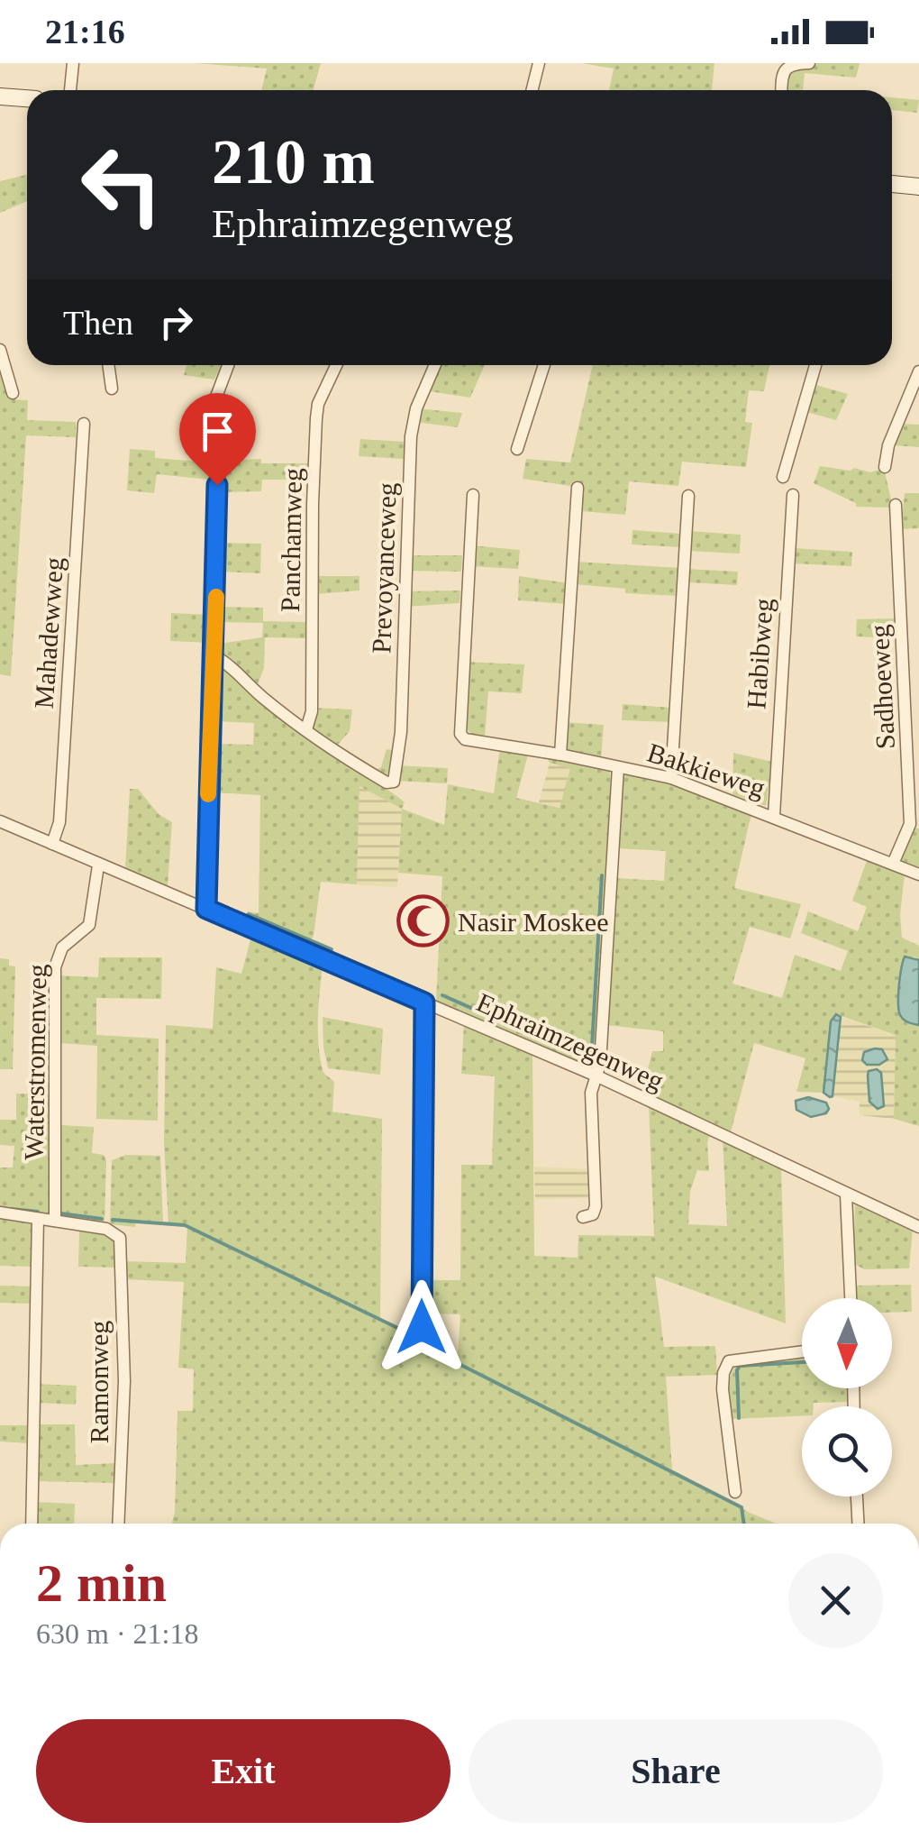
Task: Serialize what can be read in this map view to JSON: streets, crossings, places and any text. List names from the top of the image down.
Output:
{
  "streets": {
    "street": [
      "Panchamweg",
      "Prevoyanceweg",
      "Mahadewweg",
      "Habibweg",
      "Sadhoeweg",
      "Bakkieweg",
      "Ephraimzegenweg",
      "Waterstromenweg",
      "Ramonweg"
    ]
  },
  "crossings": [
    ["Panchamweg", "Prevoyanceweg"],
    ["Mahadewweg", "Ephraimzegenweg"],
    ["Habibweg", "Bakkieweg"],
    ["Sadhoeweg", "Bakkieweg"],
    ["Ephraimzegenweg", "Waterstromenweg"],
    ["Waterstromenweg", "Ramonweg"]
  ],
  "places": {
    "mosque": ["Nasir Moskee"]
  },
  "north": "bottom",
  "page": {
    "status": "21:16",
    "turn": ["210 m", "Ephraimzegenweg"],
    "then": "Then",
    "heading": ["2 min", "630 m · 21:18"],
    "buttons": ["Exit", "Share"]
  }
}
